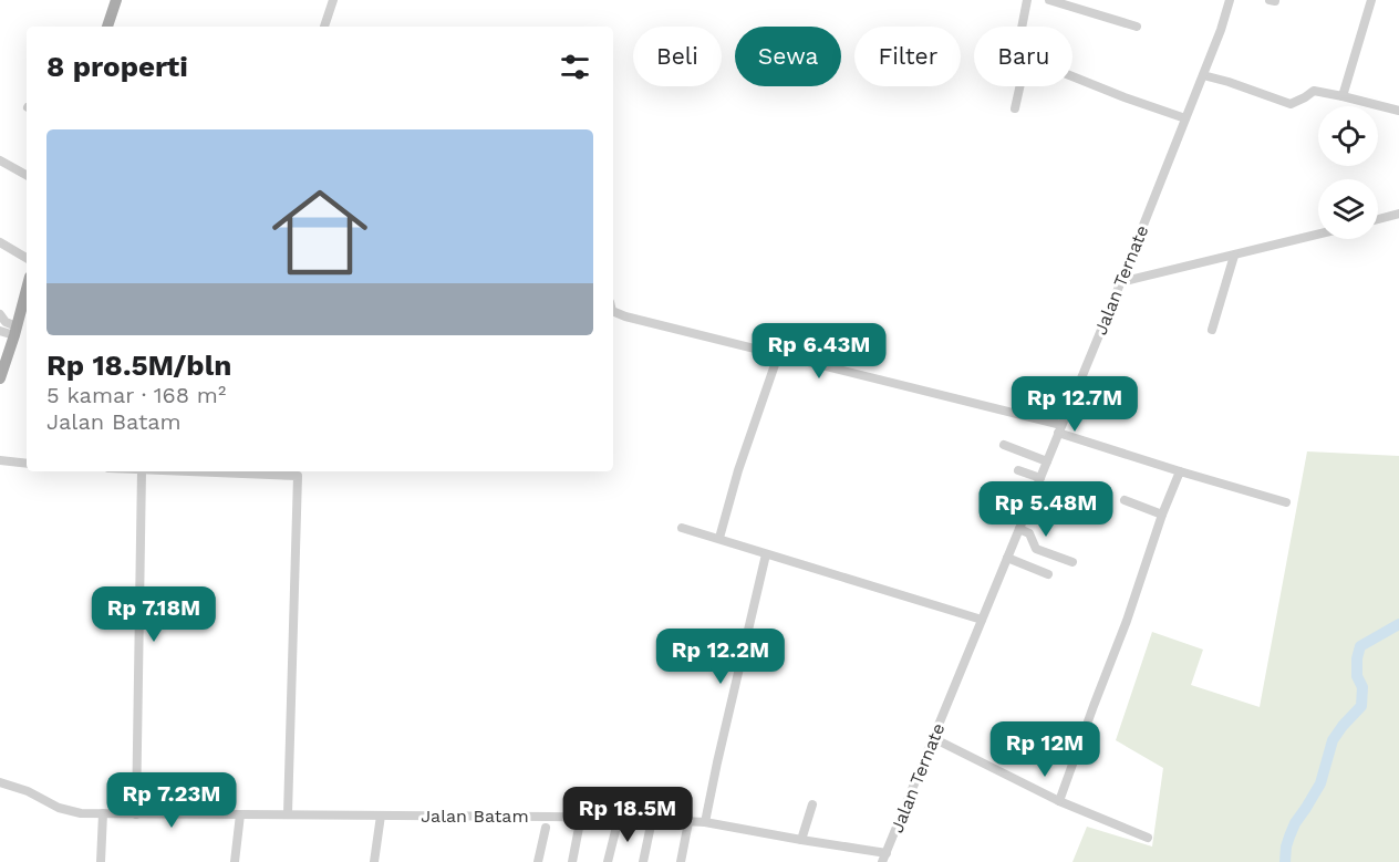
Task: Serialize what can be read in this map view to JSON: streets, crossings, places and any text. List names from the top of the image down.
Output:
{
  "streets": {
    "street": ["Jalan Ternate", "Jalan Batam"]
  },
  "crossings": [
    ["Jalan Ternate", "Jalan Batam"]
  ],
  "page": {
    "chip": [
      "Beli",
      "Sewa",
      "Filter",
      "Baru"
    ],
    "heading": "8 properti",
    "list": [
      {
        "name": "Rp 18.5M/bln",
        "note": "5 kamar · 168 m² · Jalan Batam"
      }
    ],
    "price": [
      "Rp 6.43M",
      "Rp 12.7M",
      "Rp 5.48M",
      "Rp 7.18M",
      "Rp 12.2M",
      "Rp 12M",
      "Rp 7.23M",
      "Rp 18.5M"
    ]
  }
}
